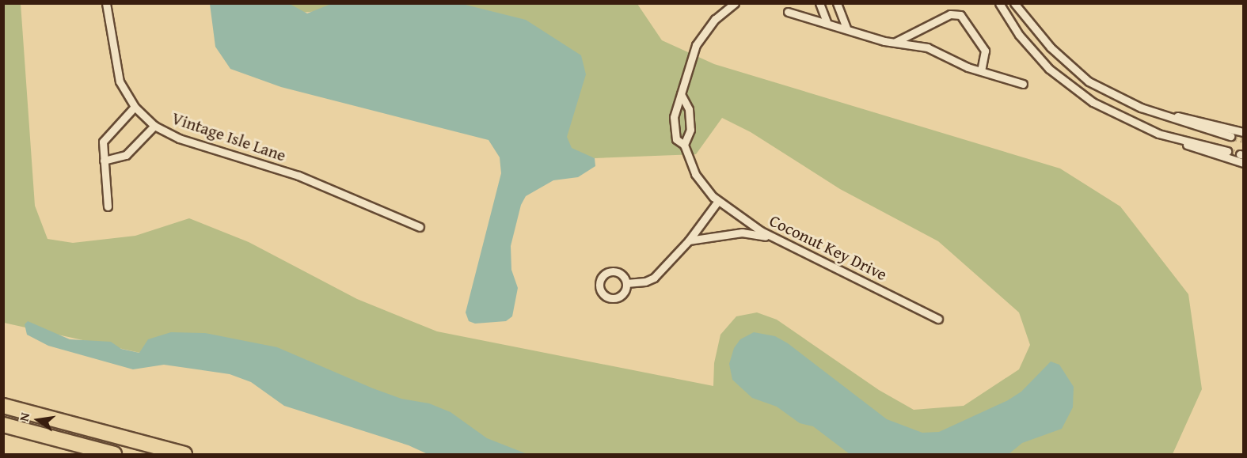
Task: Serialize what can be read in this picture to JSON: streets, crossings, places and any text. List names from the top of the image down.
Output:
{
  "streets": {
    "street": ["Vintage Isle Lane", "Coconut Key Drive"]
  },
  "north": "left"
}
